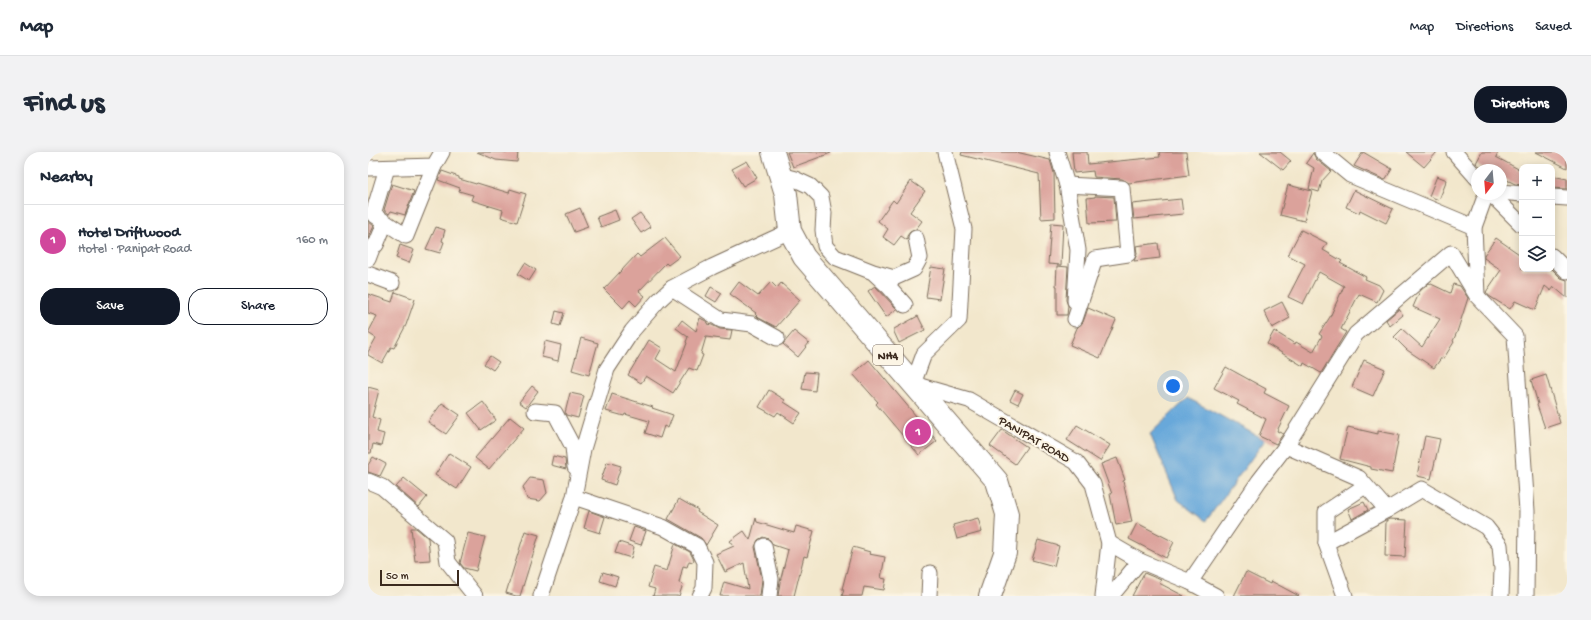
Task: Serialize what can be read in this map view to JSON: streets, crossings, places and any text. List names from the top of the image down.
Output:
{
  "streets": {
    "highway": ["NH4"],
    "street": ["PANIPAT ROAD"]
  },
  "crossings": [
    ["NH4", "PANIPAT ROAD"]
  ],
  "scale_bar": "50 m",
  "north": "bottom",
  "page": {
    "header": "Map",
    "nav": ["Map", "Directions", "Saved"],
    "buttons": [
      "Directions",
      ["Save", "Share"]
    ],
    "title": "Find us",
    "heading": "Nearby",
    "map_buttons": ["+", "−"],
    "list": [
      {
        "mark": "1",
        "name": "Hotel Driftwood",
        "note": "Hotel · Panipat Road",
        "value": "160 m"
      }
    ],
    "pins": "1",
    "scale": "50 m"
  }
}
